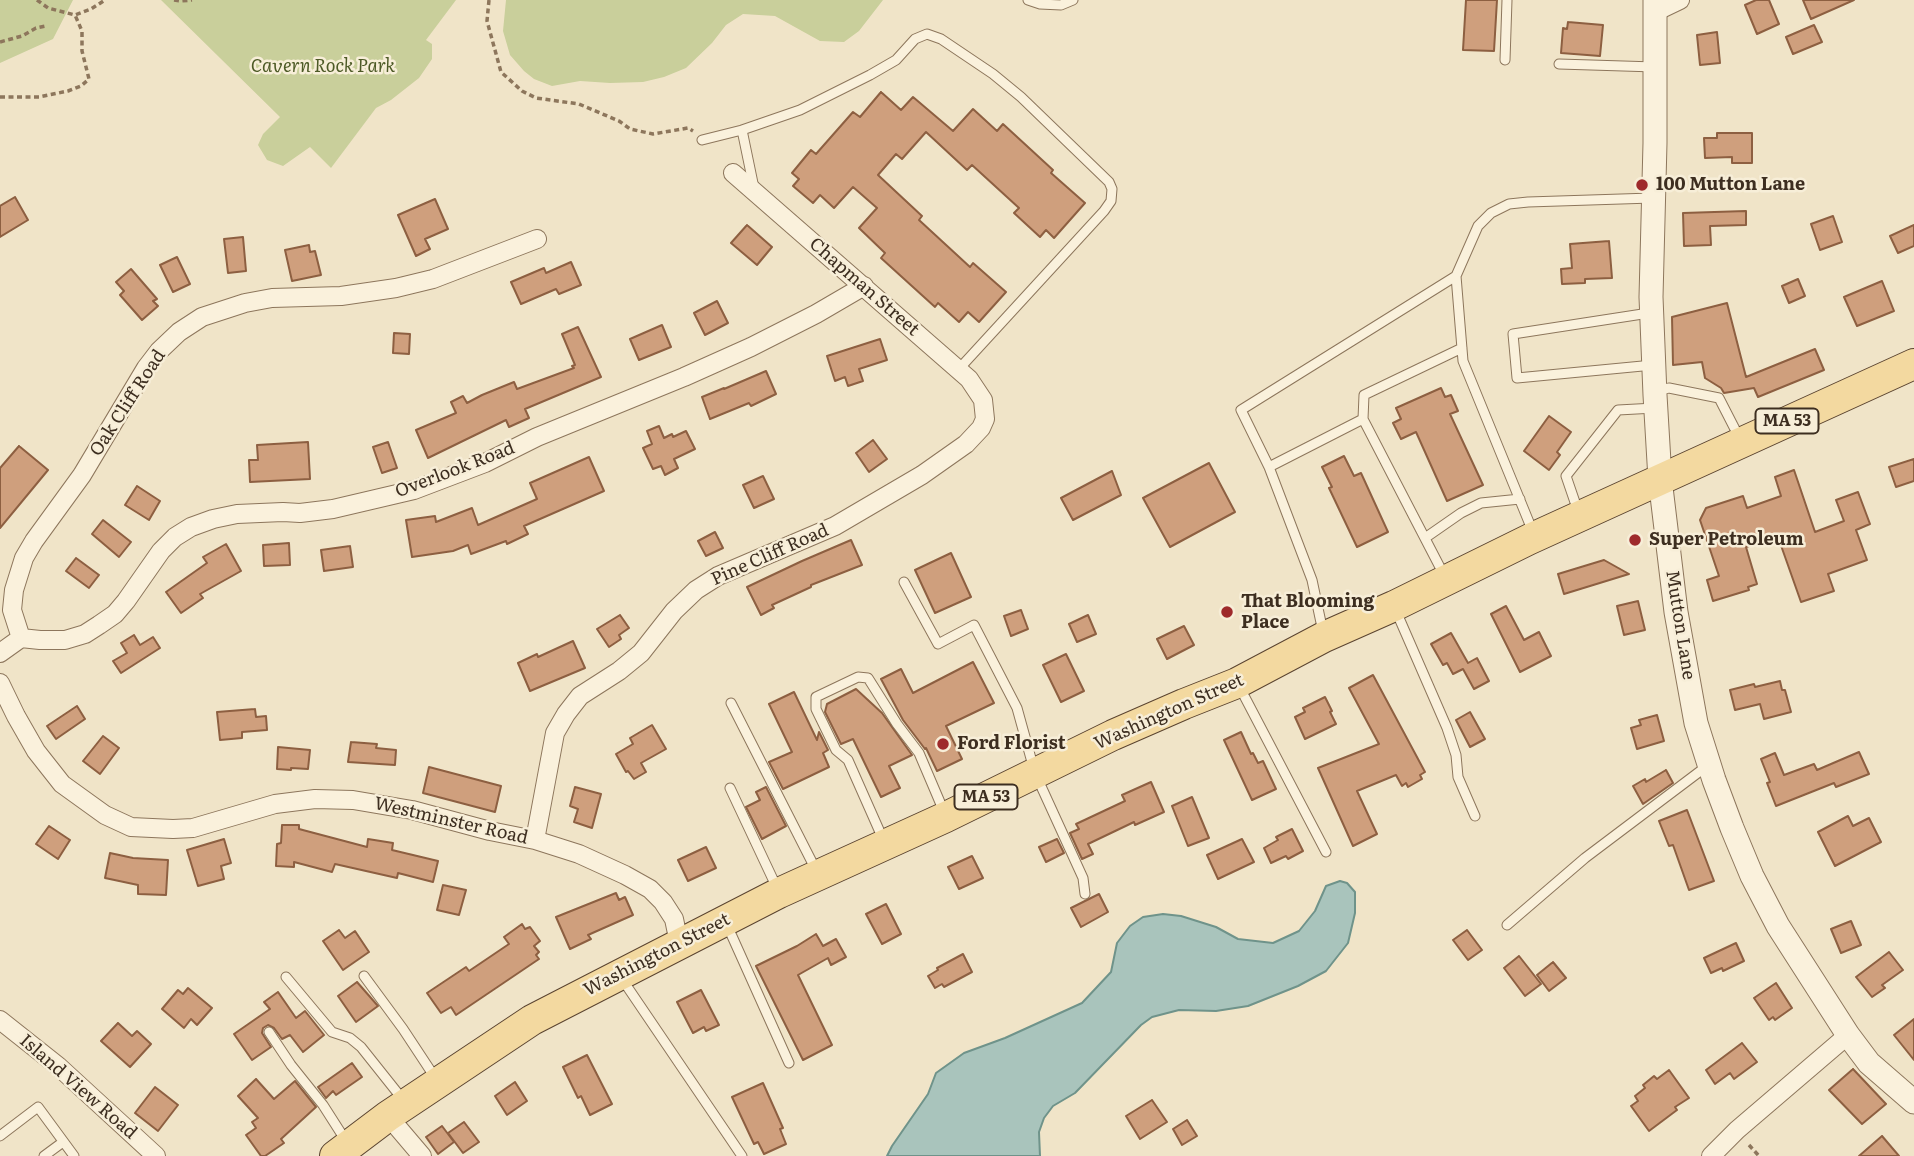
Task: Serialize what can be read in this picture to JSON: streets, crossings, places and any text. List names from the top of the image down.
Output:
{
  "streets": {
    "main road": ["MA 53", "Washington Street"],
    "street": [
      "Chapman Street",
      "Oak Cliff Road",
      "Overlook Road",
      "Pine Cliff Road",
      "Mutton Lane",
      "Westminster Road",
      "Island View Road"
    ]
  },
  "crossings": [
    ["Chapman Street", "Overlook Road"],
    ["Chapman Street", "Pine Cliff Road"],
    ["Oak Cliff Road", "Overlook Road"],
    ["Pine Cliff Road", "Westminster Road"],
    ["Mutton Lane", "Washington Street"],
    ["Washington Street", "Westminster Road"]
  ],
  "parks": ["Cavern Rock Park"],
  "places": [
    "100 Mutton Lane",
    "Super Petroleum",
    "That Blooming Place",
    "Ford Florist"
  ]
}
